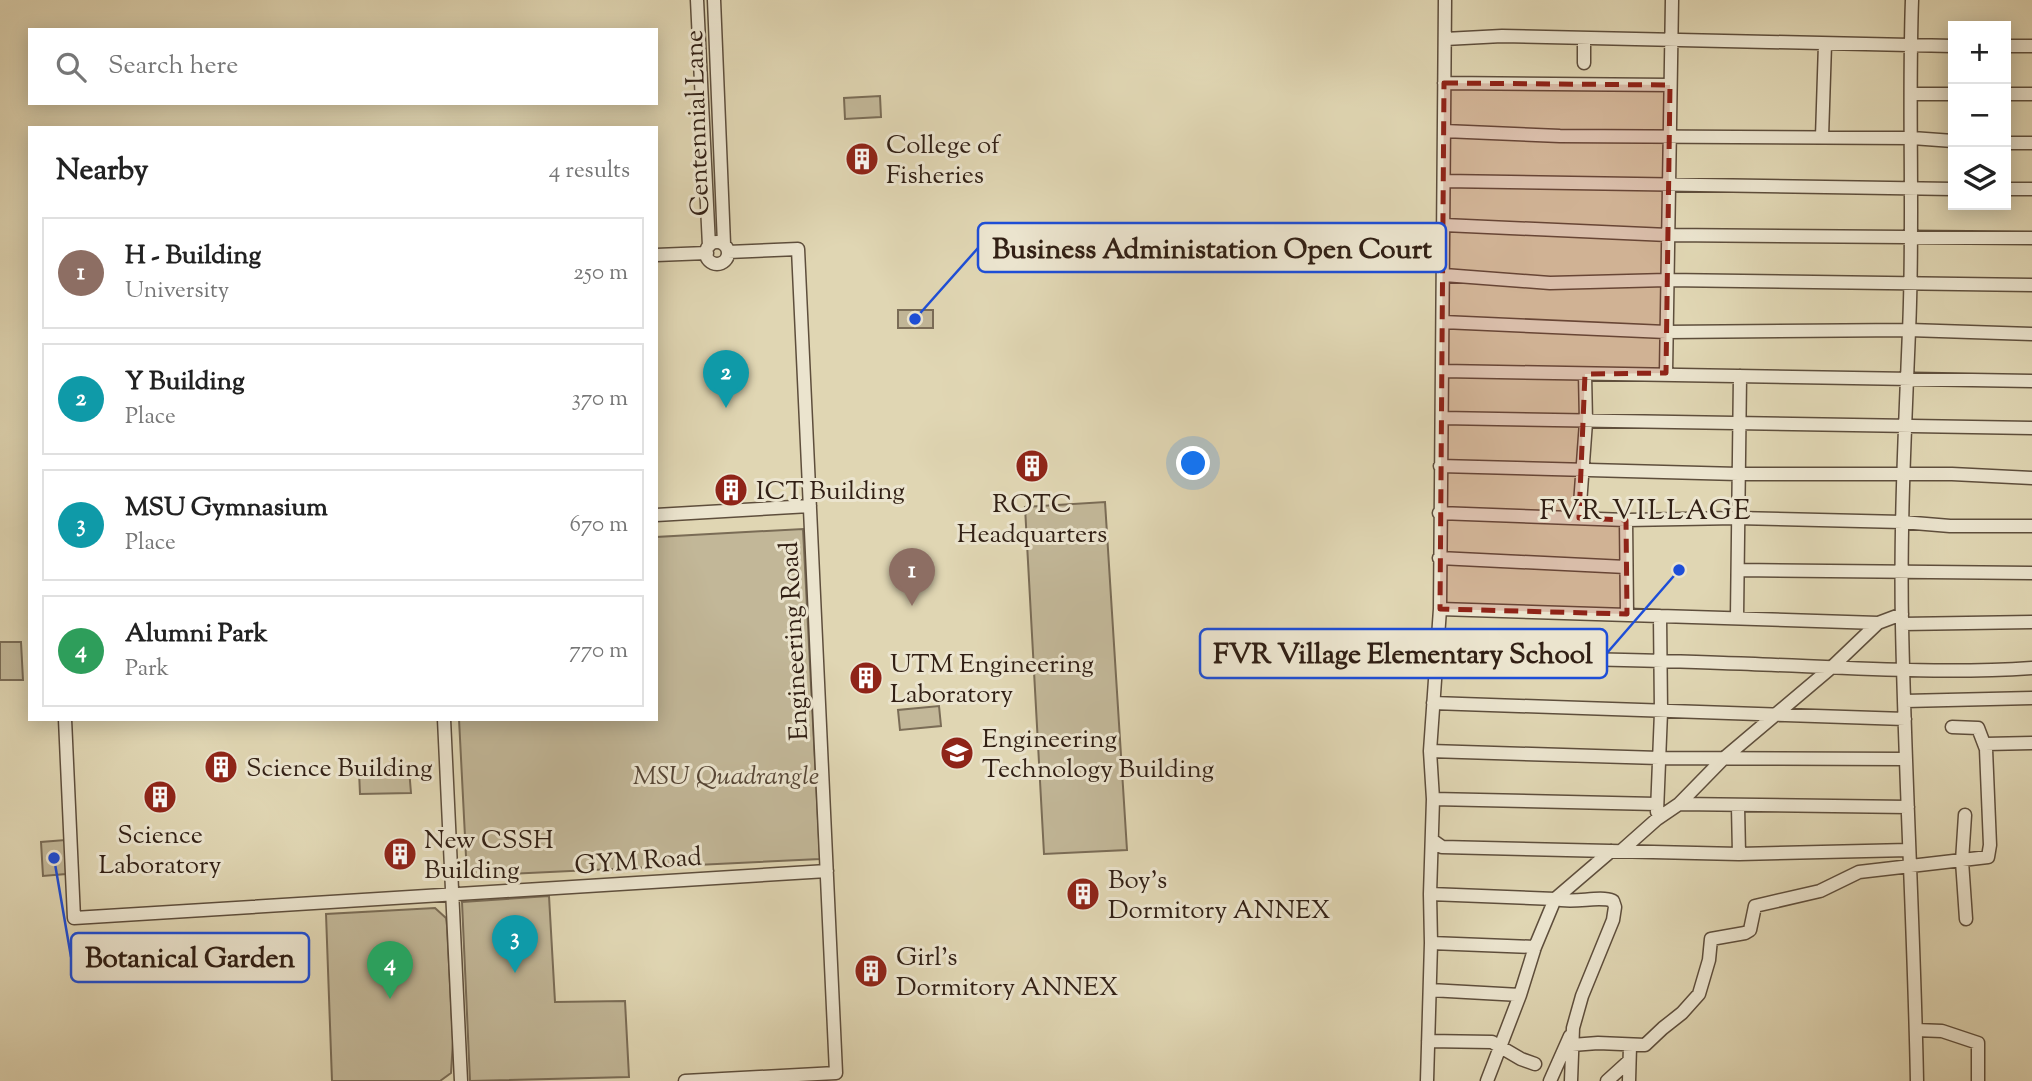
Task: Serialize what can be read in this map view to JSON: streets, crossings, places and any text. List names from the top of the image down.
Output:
{
  "streets": {
    "street": ["Centennial Lane", "Engineering Road", "GYM Road"]
  },
  "crossings": [
    ["Centennial Lane", "Engineering Road"],
    ["Engineering Road", "GYM Road"]
  ],
  "districts": ["FVR VILLAGE"],
  "parks": ["MSU Quadrangle"],
  "places": {
    "building": [
      "College of Fisheries",
      "ROTC Headquarters",
      "ICT Building",
      "UTM Engineering Laboratory",
      "Science Building",
      "Science Laboratory",
      "New CSSH Building",
      "Boy's Dormitory ANNEX",
      "Girl's Dormitory ANNEX"
    ],
    "other": ["Business Administation Open Court", "FVR Village Elementary School", "Botanical Garden"],
    "school or university": ["Engineering Technology Building"]
  },
  "page": {
    "map_buttons": ["+", "−"],
    "search": "Search here",
    "heading": ["Nearby", "4 results"],
    "list": [
      {
        "mark": "1",
        "name": "H - Building",
        "note": "University",
        "value": "250 m"
      },
      {
        "mark": "2",
        "name": "Y Building",
        "note": "Place",
        "value": "370 m"
      },
      {
        "mark": "3",
        "name": "MSU Gymnasium",
        "note": "Place",
        "value": "670 m"
      },
      {
        "mark": "4",
        "name": "Alumni Park",
        "note": "Park",
        "value": "770 m"
      }
    ],
    "pins": [
      "2",
      "1",
      "3",
      "4"
    ]
  }
}
